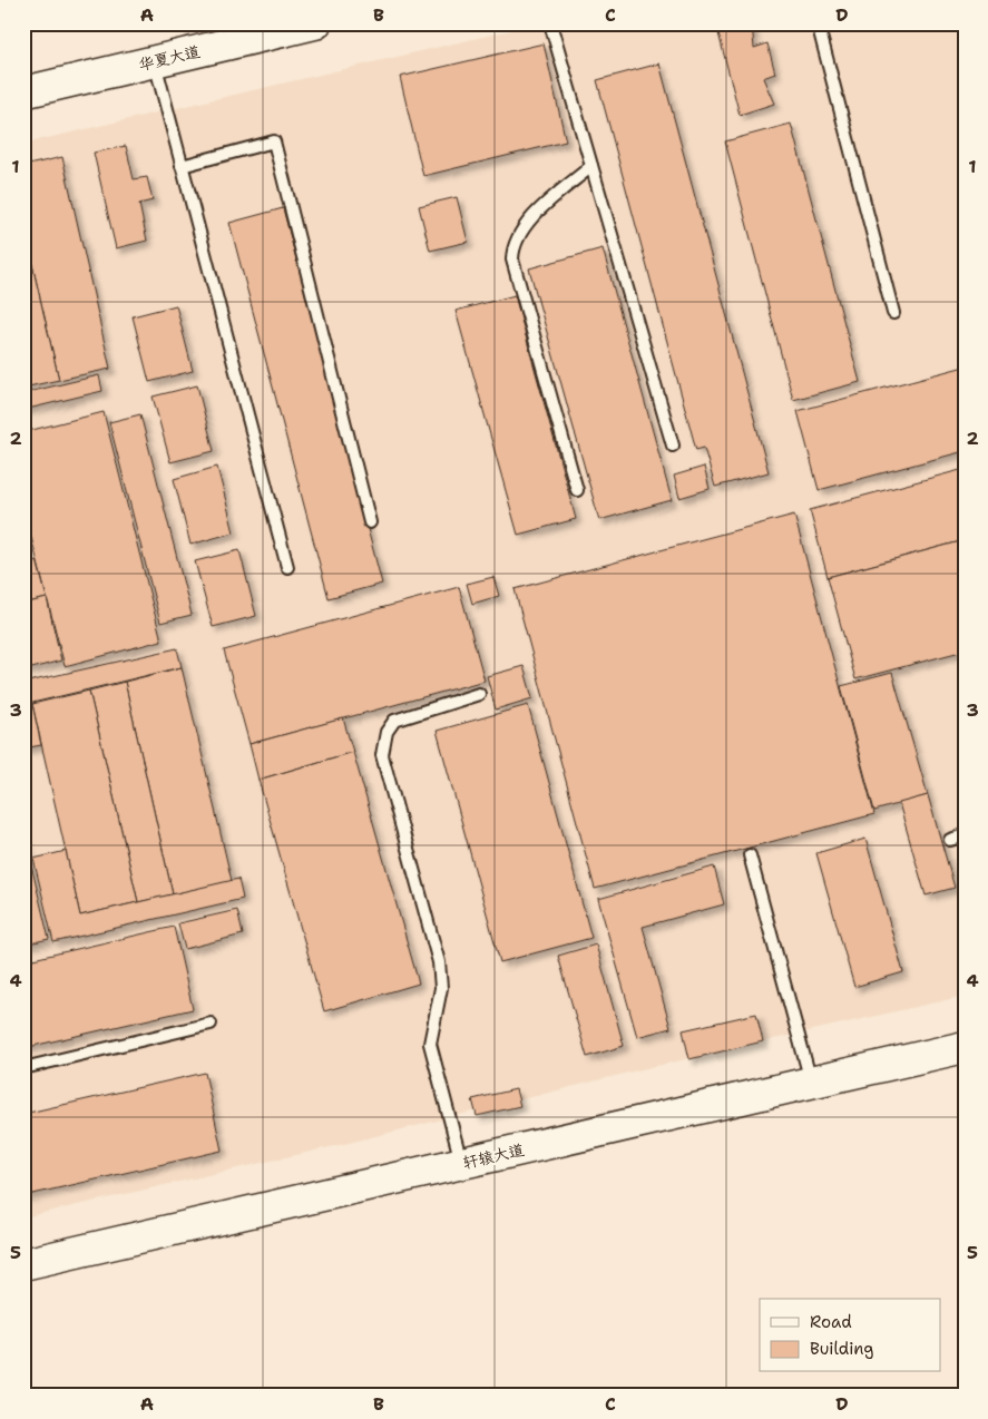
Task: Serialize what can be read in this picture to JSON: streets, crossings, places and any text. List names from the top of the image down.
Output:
{
  "streets": {
    "street": ["华夏大道", "轩辕大道"]
  },
  "legend": ["Road", "Building"],
  "grid": {
    "columns": [
      "A",
      "B",
      "C",
      "D"
    ],
    "rows": [
      "1",
      "2",
      "3",
      "4",
      "5"
    ]
  }
}
